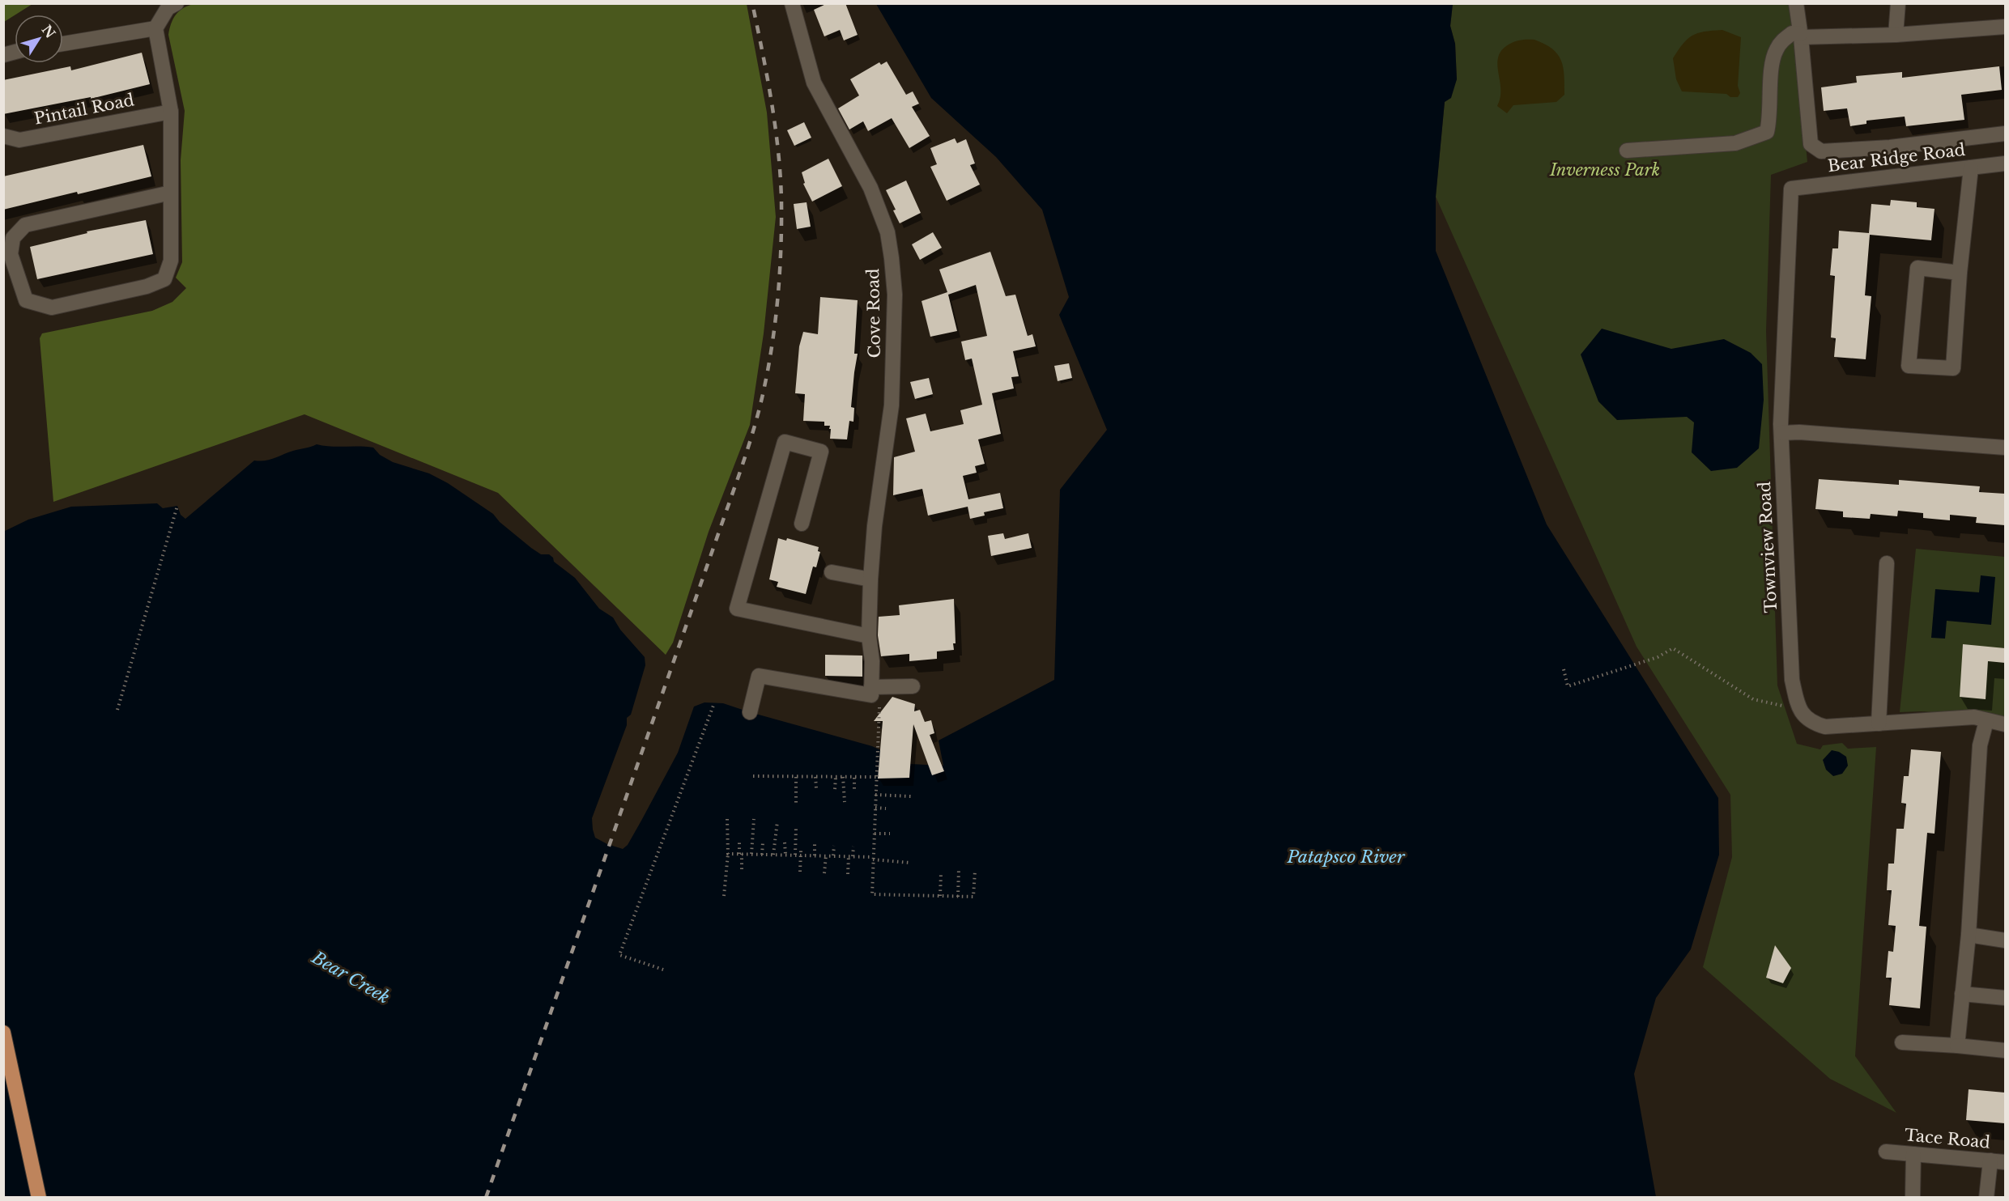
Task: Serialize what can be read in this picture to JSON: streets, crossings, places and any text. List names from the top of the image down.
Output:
{
  "streets": {
    "street": [
      "Pintail Road",
      "Bear Ridge Road",
      "Cove Road",
      "Townview Road",
      "Tace Road"
    ]
  },
  "crossings": [
    ["Bear Ridge Road", "Townview Road"]
  ],
  "water": ["Patapsco River", "Bear Creek"],
  "parks": ["Inverness Park"],
  "north": "top right"
}
